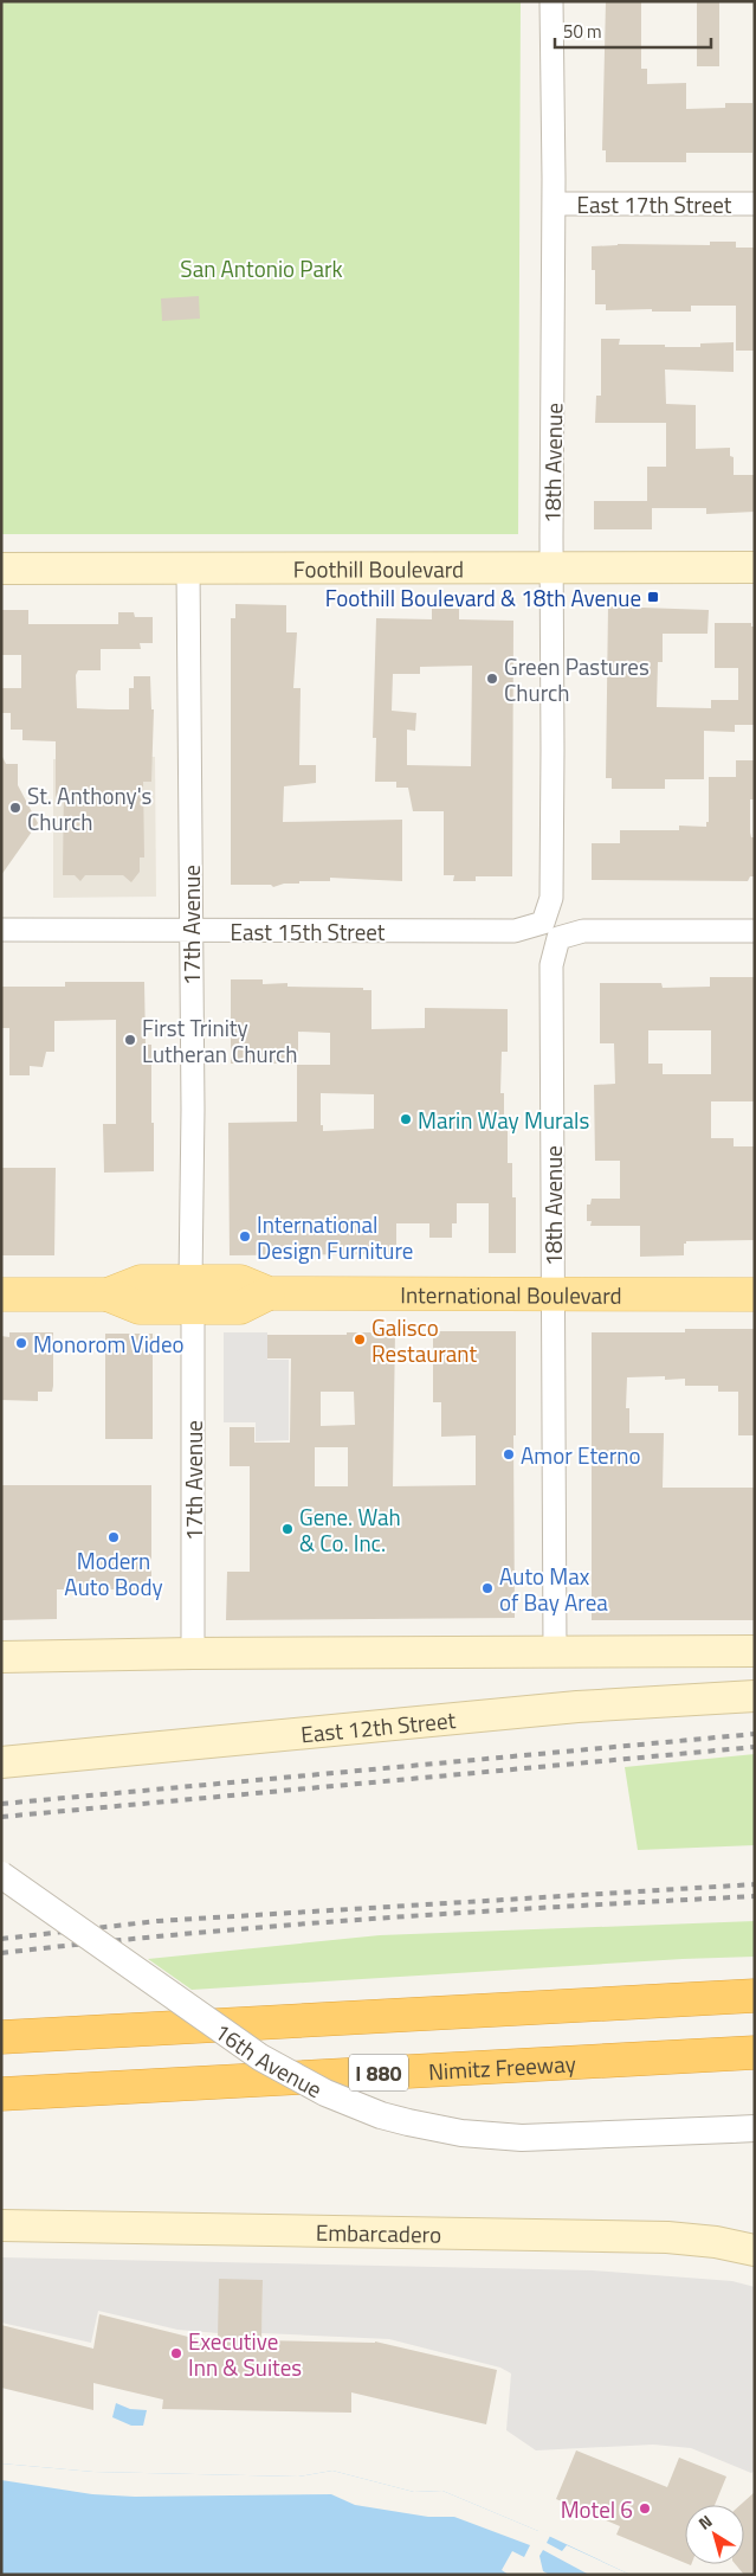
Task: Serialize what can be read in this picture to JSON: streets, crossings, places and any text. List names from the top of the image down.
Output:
{
  "streets": {
    "highway": ["Nimitz Freeway", "I 880"],
    "main road": [
      "Foothill Boulevard",
      "International Boulevard",
      "East 12th Street",
      "Embarcadero"
    ],
    "street": [
      "East 17th Street",
      "18th Avenue",
      "17th Avenue",
      "East 15th Street",
      "16th Avenue"
    ]
  },
  "crossings": [
    ["East 17th Street", "18th Avenue"],
    ["18th Avenue", "Foothill Boulevard"],
    ["18th Avenue", "East 15th Street"],
    ["18th Avenue", "International Boulevard"],
    ["Foothill Boulevard", "17th Avenue"],
    ["17th Avenue", "East 15th Street"],
    ["17th Avenue", "International Boulevard"]
  ],
  "parks": ["San Antonio Park"],
  "places": {
    "transit": ["Foothill Boulevard & 18th Avenue"],
    "other": [
      "Green Pastures Church",
      "St. Anthony's Church",
      "First Trinity Lutheran Church",
      "Marin Way Murals",
      "International Design Furniture",
      "Galisco Restaurant",
      "Monorom Video",
      "Amor Eterno",
      "Gene. Wah & Co. Inc.",
      "Modern Auto Body",
      "Auto Max of Bay Area",
      "Executive Inn & Suites",
      "Motel 6"
    ]
  },
  "scale_bar": "50 m",
  "north": "top left"
}
